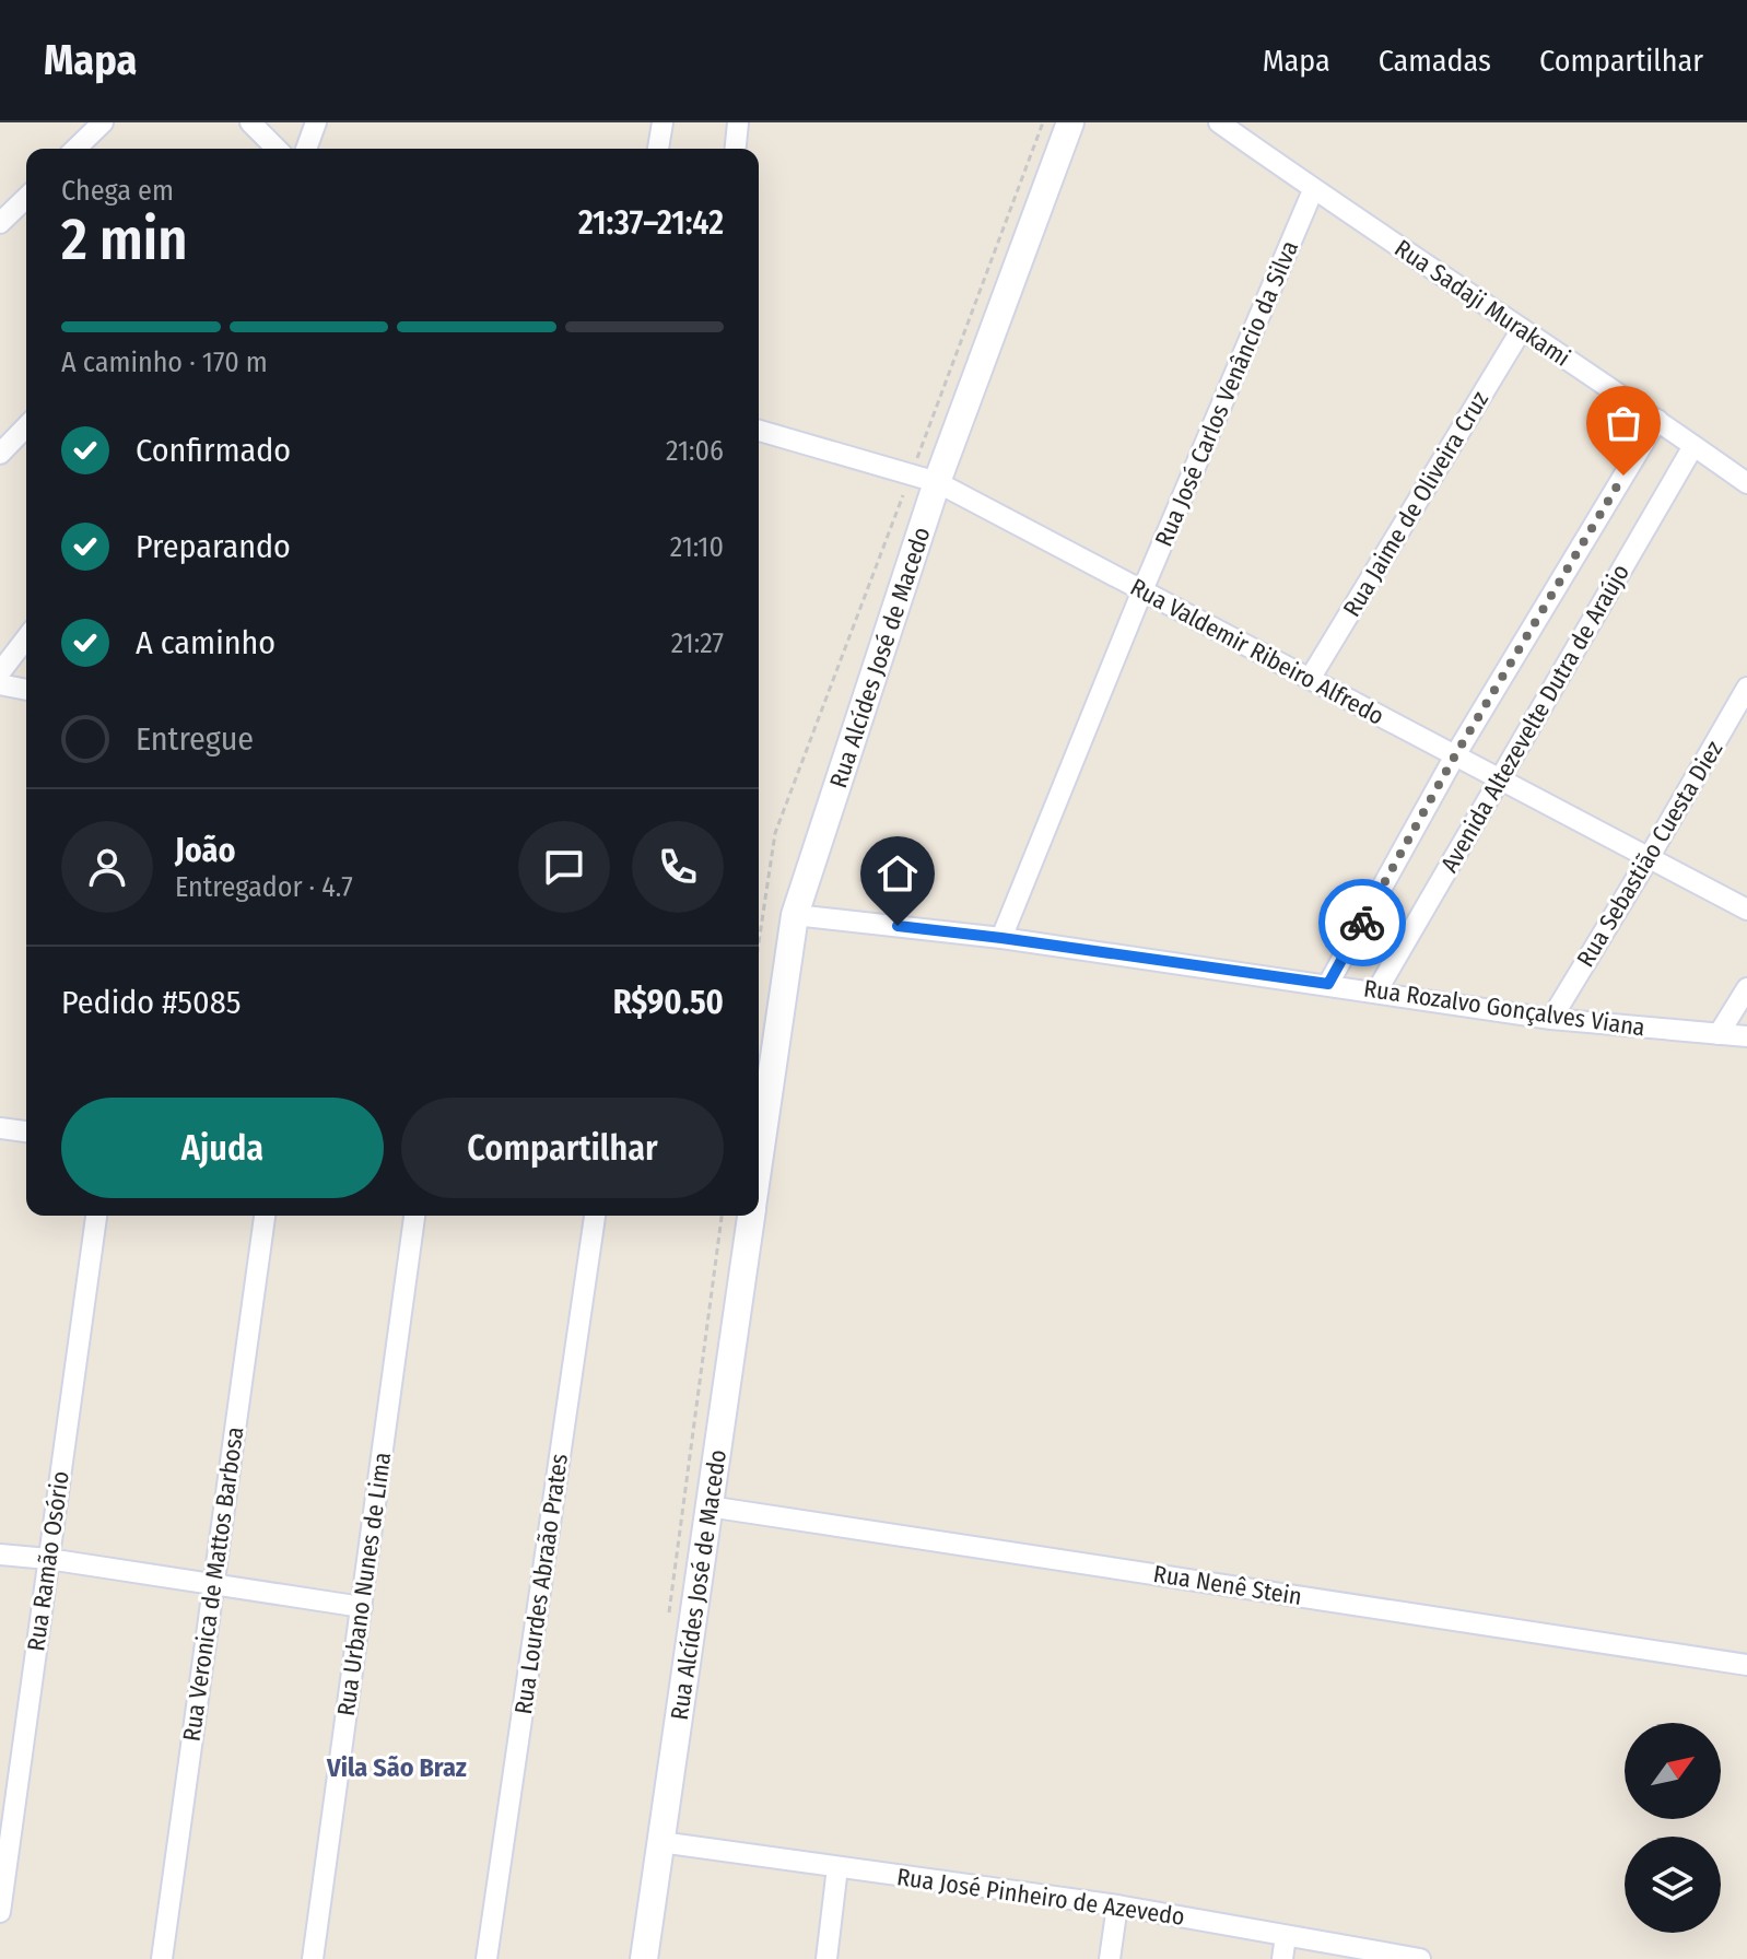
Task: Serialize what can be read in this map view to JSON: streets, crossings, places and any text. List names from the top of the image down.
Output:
{
  "streets": {
    "street": [
      "Rua Sadaji Murakami",
      "Rua José Carlos Venâncio da Silva",
      "Rua Jaime de Oliveira Cruz",
      "Rua Valdemir Ribeiro Alfredo",
      "Rua Alcídes José de Macedo",
      "Avenida Altezevelte Dutra de Araújo",
      "Rua Sebastião Cuesta Diez",
      "Rua Rozalvo Gonçalves Viana",
      "Rua Ramão Osório",
      "Rua Veronica de Mattos Barbosa",
      "Rua Urbano Nunes de Lima",
      "Rua Lourdes Abraão Prates",
      "Rua Nenê Stein",
      "Rua José Pinheiro de Azevedo"
    ]
  },
  "crossings": [
    ["Rua Sadaji Murakami", "Rua José Carlos Venâncio da Silva"],
    ["Rua Sadaji Murakami", "Rua Jaime de Oliveira Cruz"],
    ["Rua Sadaji Murakami", "Avenida Altezevelte Dutra de Araújo"],
    ["Rua José Carlos Venâncio da Silva", "Rua Valdemir Ribeiro Alfredo"],
    ["Rua José Carlos Venâncio da Silva", "Rua Rozalvo Gonçalves Viana"],
    ["Rua Jaime de Oliveira Cruz", "Rua Valdemir Ribeiro Alfredo"],
    ["Rua Valdemir Ribeiro Alfredo", "Rua Alcídes José de Macedo"],
    ["Rua Valdemir Ribeiro Alfredo", "Avenida Altezevelte Dutra de Araújo"],
    ["Rua Valdemir Ribeiro Alfredo", "Rua Sebastião Cuesta Diez"],
    ["Rua Alcídes José de Macedo", "Rua Rozalvo Gonçalves Viana"],
    ["Rua Alcídes José de Macedo", "Rua Nenê Stein"],
    ["Rua Alcídes José de Macedo", "Rua José Pinheiro de Azevedo"],
    ["Avenida Altezevelte Dutra de Araújo", "Rua Rozalvo Gonçalves Viana"],
    ["Rua Sebastião Cuesta Diez", "Rua Rozalvo Gonçalves Viana"]
  ],
  "districts": ["Vila São Braz"],
  "north": "top right",
  "page": {
    "header": "Mapa",
    "nav": ["Mapa", "Camadas", "Compartilhar"],
    "heading": ["2 min", "Chega em", "21:37–21:42"],
    "panel": [
      "João",
      "Entregador · 4.7",
      "Pedido #5085",
      "R$90.50"
    ],
    "bar": "A caminho · 170 m",
    "list": [
      ["Confirmado", "21:06"],
      ["Preparando", "21:10"],
      ["A caminho", "21:27"],
      "Entregue"
    ],
    "buttons": ["Ajuda", "Compartilhar"]
  }
}
